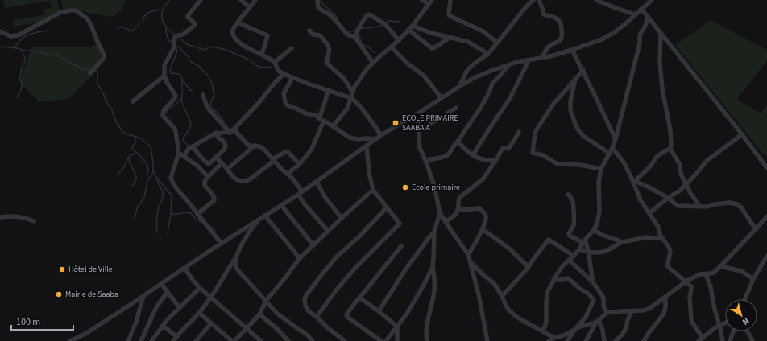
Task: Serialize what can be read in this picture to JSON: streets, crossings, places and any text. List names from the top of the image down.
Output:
{
  "places": {
    "transit": ["ECOLE PRIMAIRE SAABA A"],
    "other": ["Ecole primaire", "Hôtel de Ville", "Mairie de Saaba"]
  },
  "scale_bar": "100 m",
  "north": "bottom right"
}
